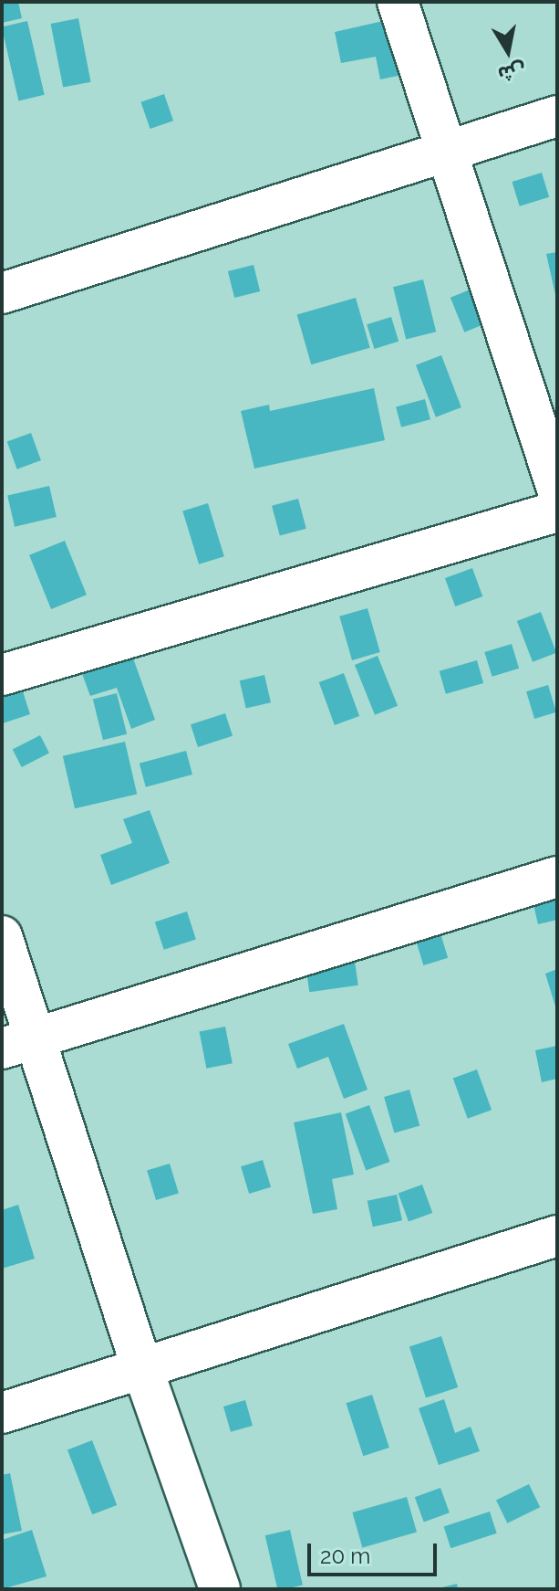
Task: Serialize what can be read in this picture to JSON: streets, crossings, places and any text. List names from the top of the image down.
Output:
{
  "scale_bar": "20 m",
  "north": "bottom"
}
